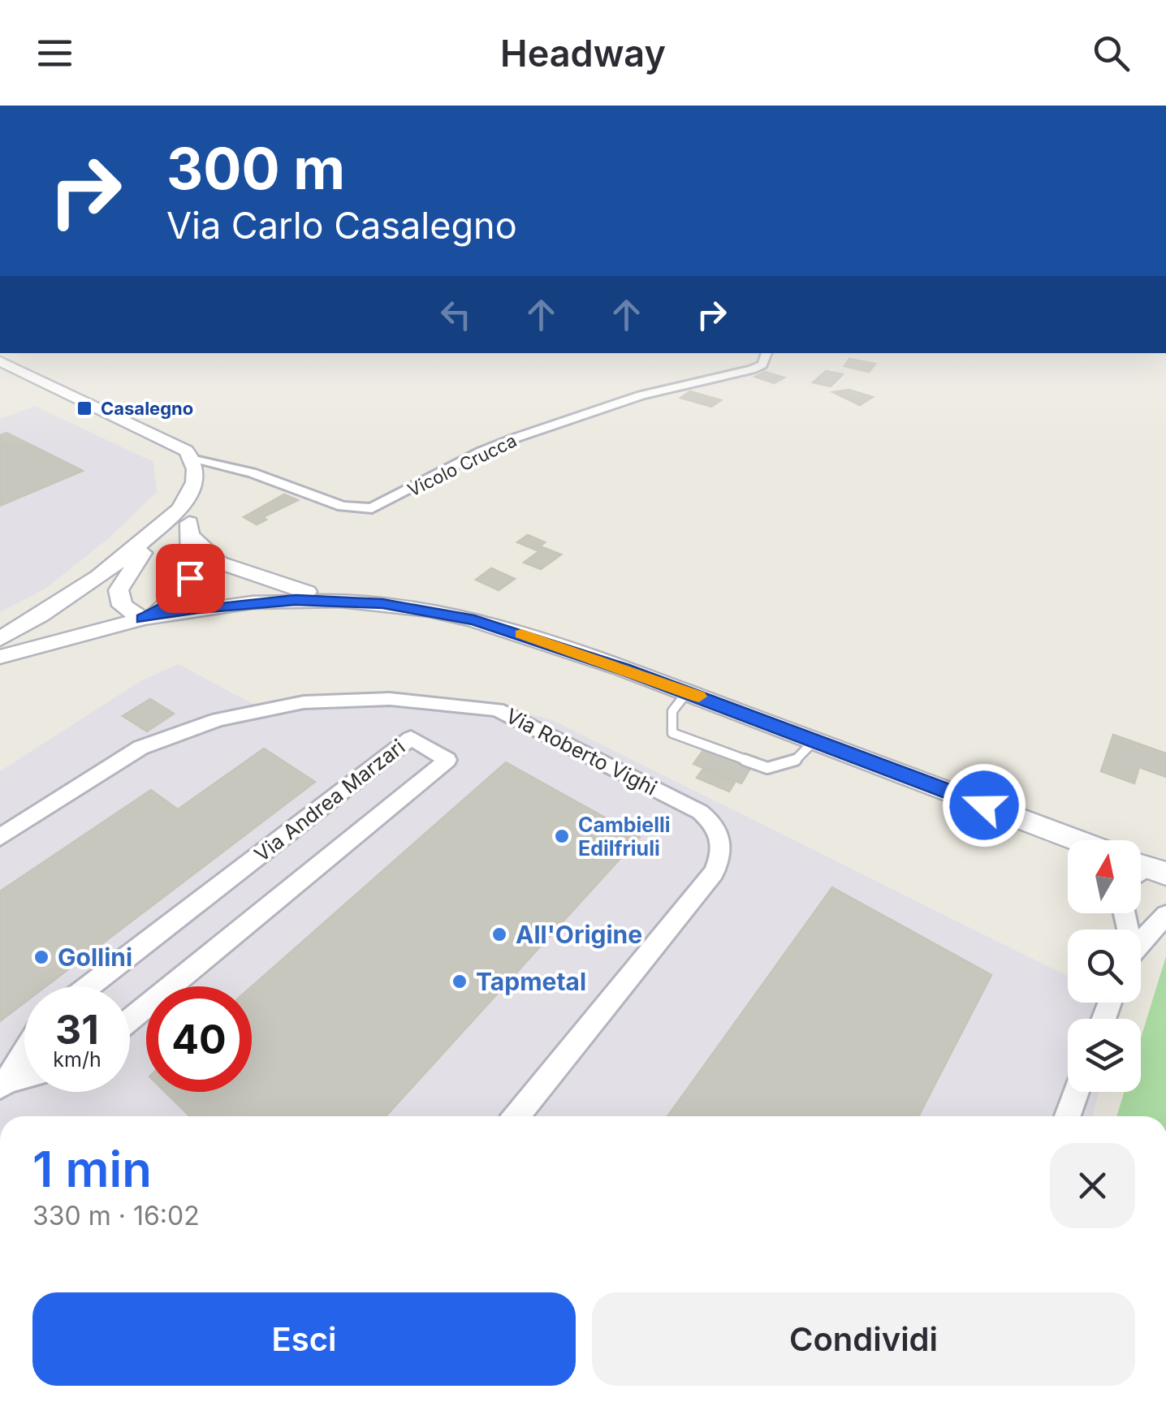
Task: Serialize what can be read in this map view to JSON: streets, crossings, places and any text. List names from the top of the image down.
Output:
{
  "streets": {
    "street": ["Vicolo Crucca", "Via Roberto Vighi", "Via Andrea Marzari"]
  },
  "places": {
    "transit": ["Casalegno"],
    "other": [
      "Cambielli Edilfriuli",
      "All'Origine",
      "Gollini",
      "Tapmetal"
    ]
  },
  "north": "top",
  "page": {
    "header": "Headway",
    "turn": ["300 m", "Via Carlo Casalegno"],
    "speed": "31 km/h",
    "limit": "40",
    "heading": ["1 min", "330 m · 16:02"],
    "buttons": ["Esci", "Condividi"]
  }
}
